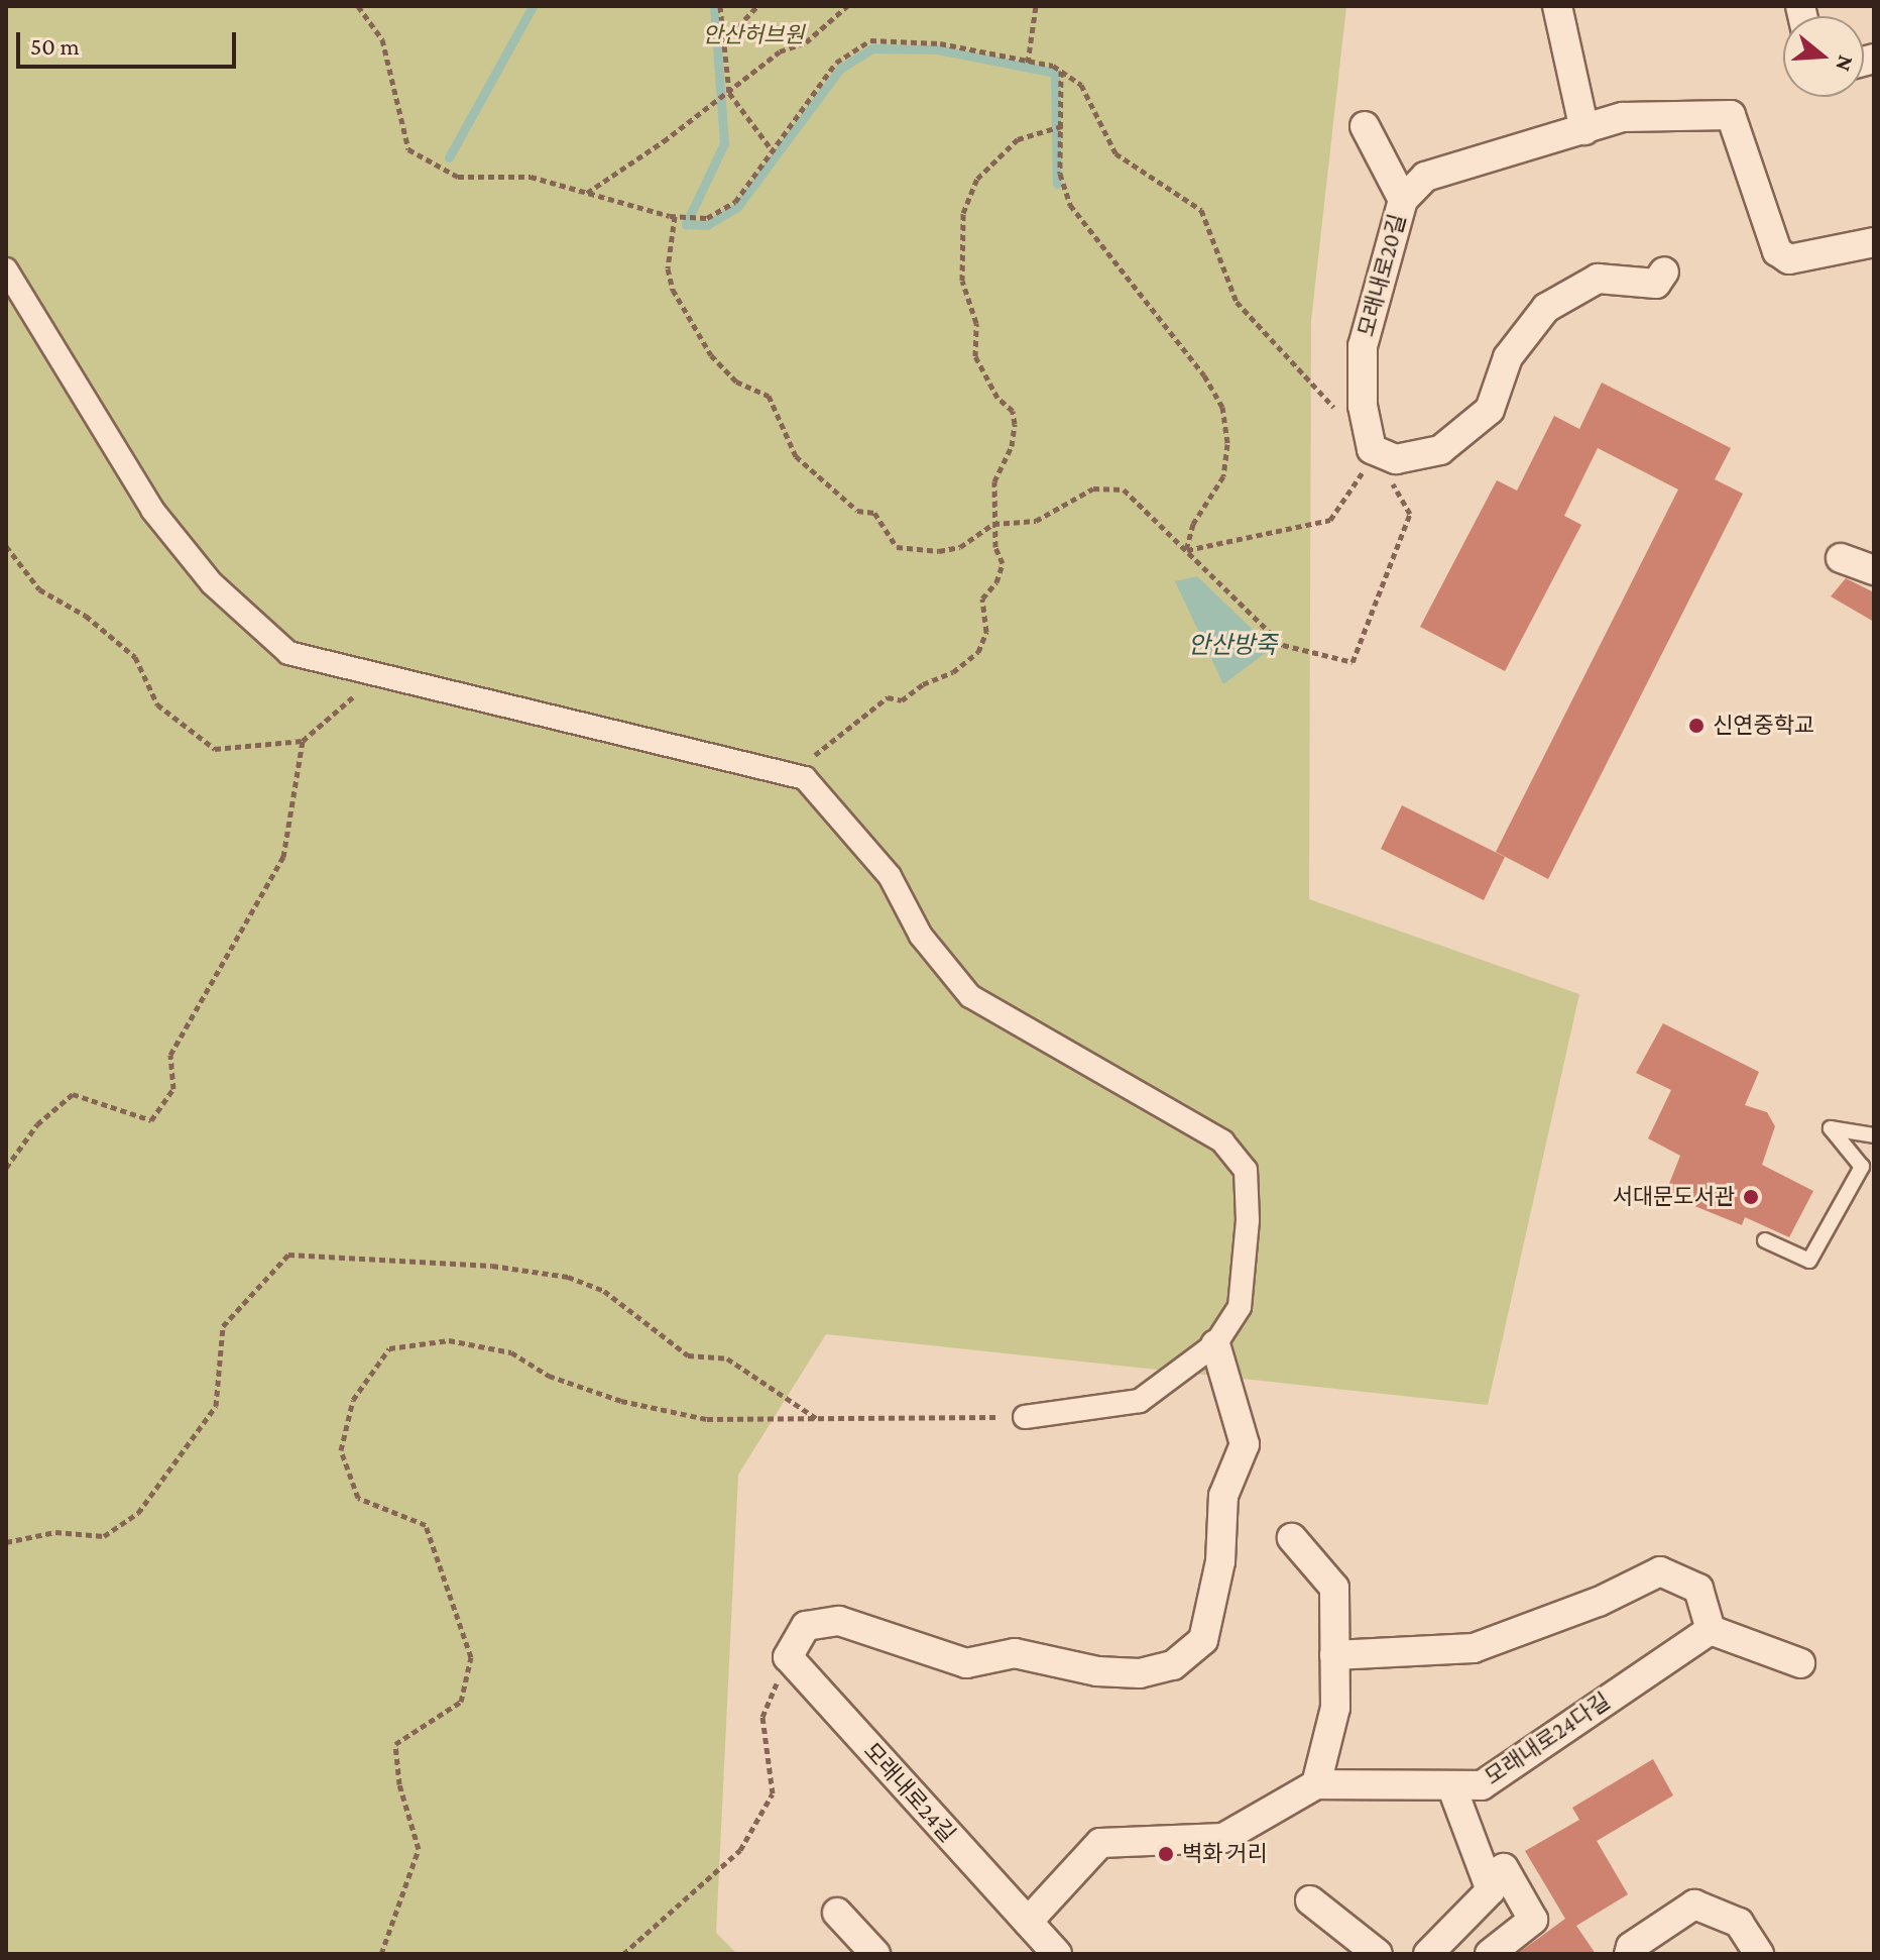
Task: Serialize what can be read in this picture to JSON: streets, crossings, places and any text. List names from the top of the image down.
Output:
{
  "streets": {
    "street": ["모래내로20길", "모래내로24다길", "모래내로24길"]
  },
  "water": ["안산방죽"],
  "parks": ["안산허브원"],
  "places": ["신연중학교", "서대문도서관", "벽화 거리"],
  "scale_bar": "50 m",
  "north": "right"
}
